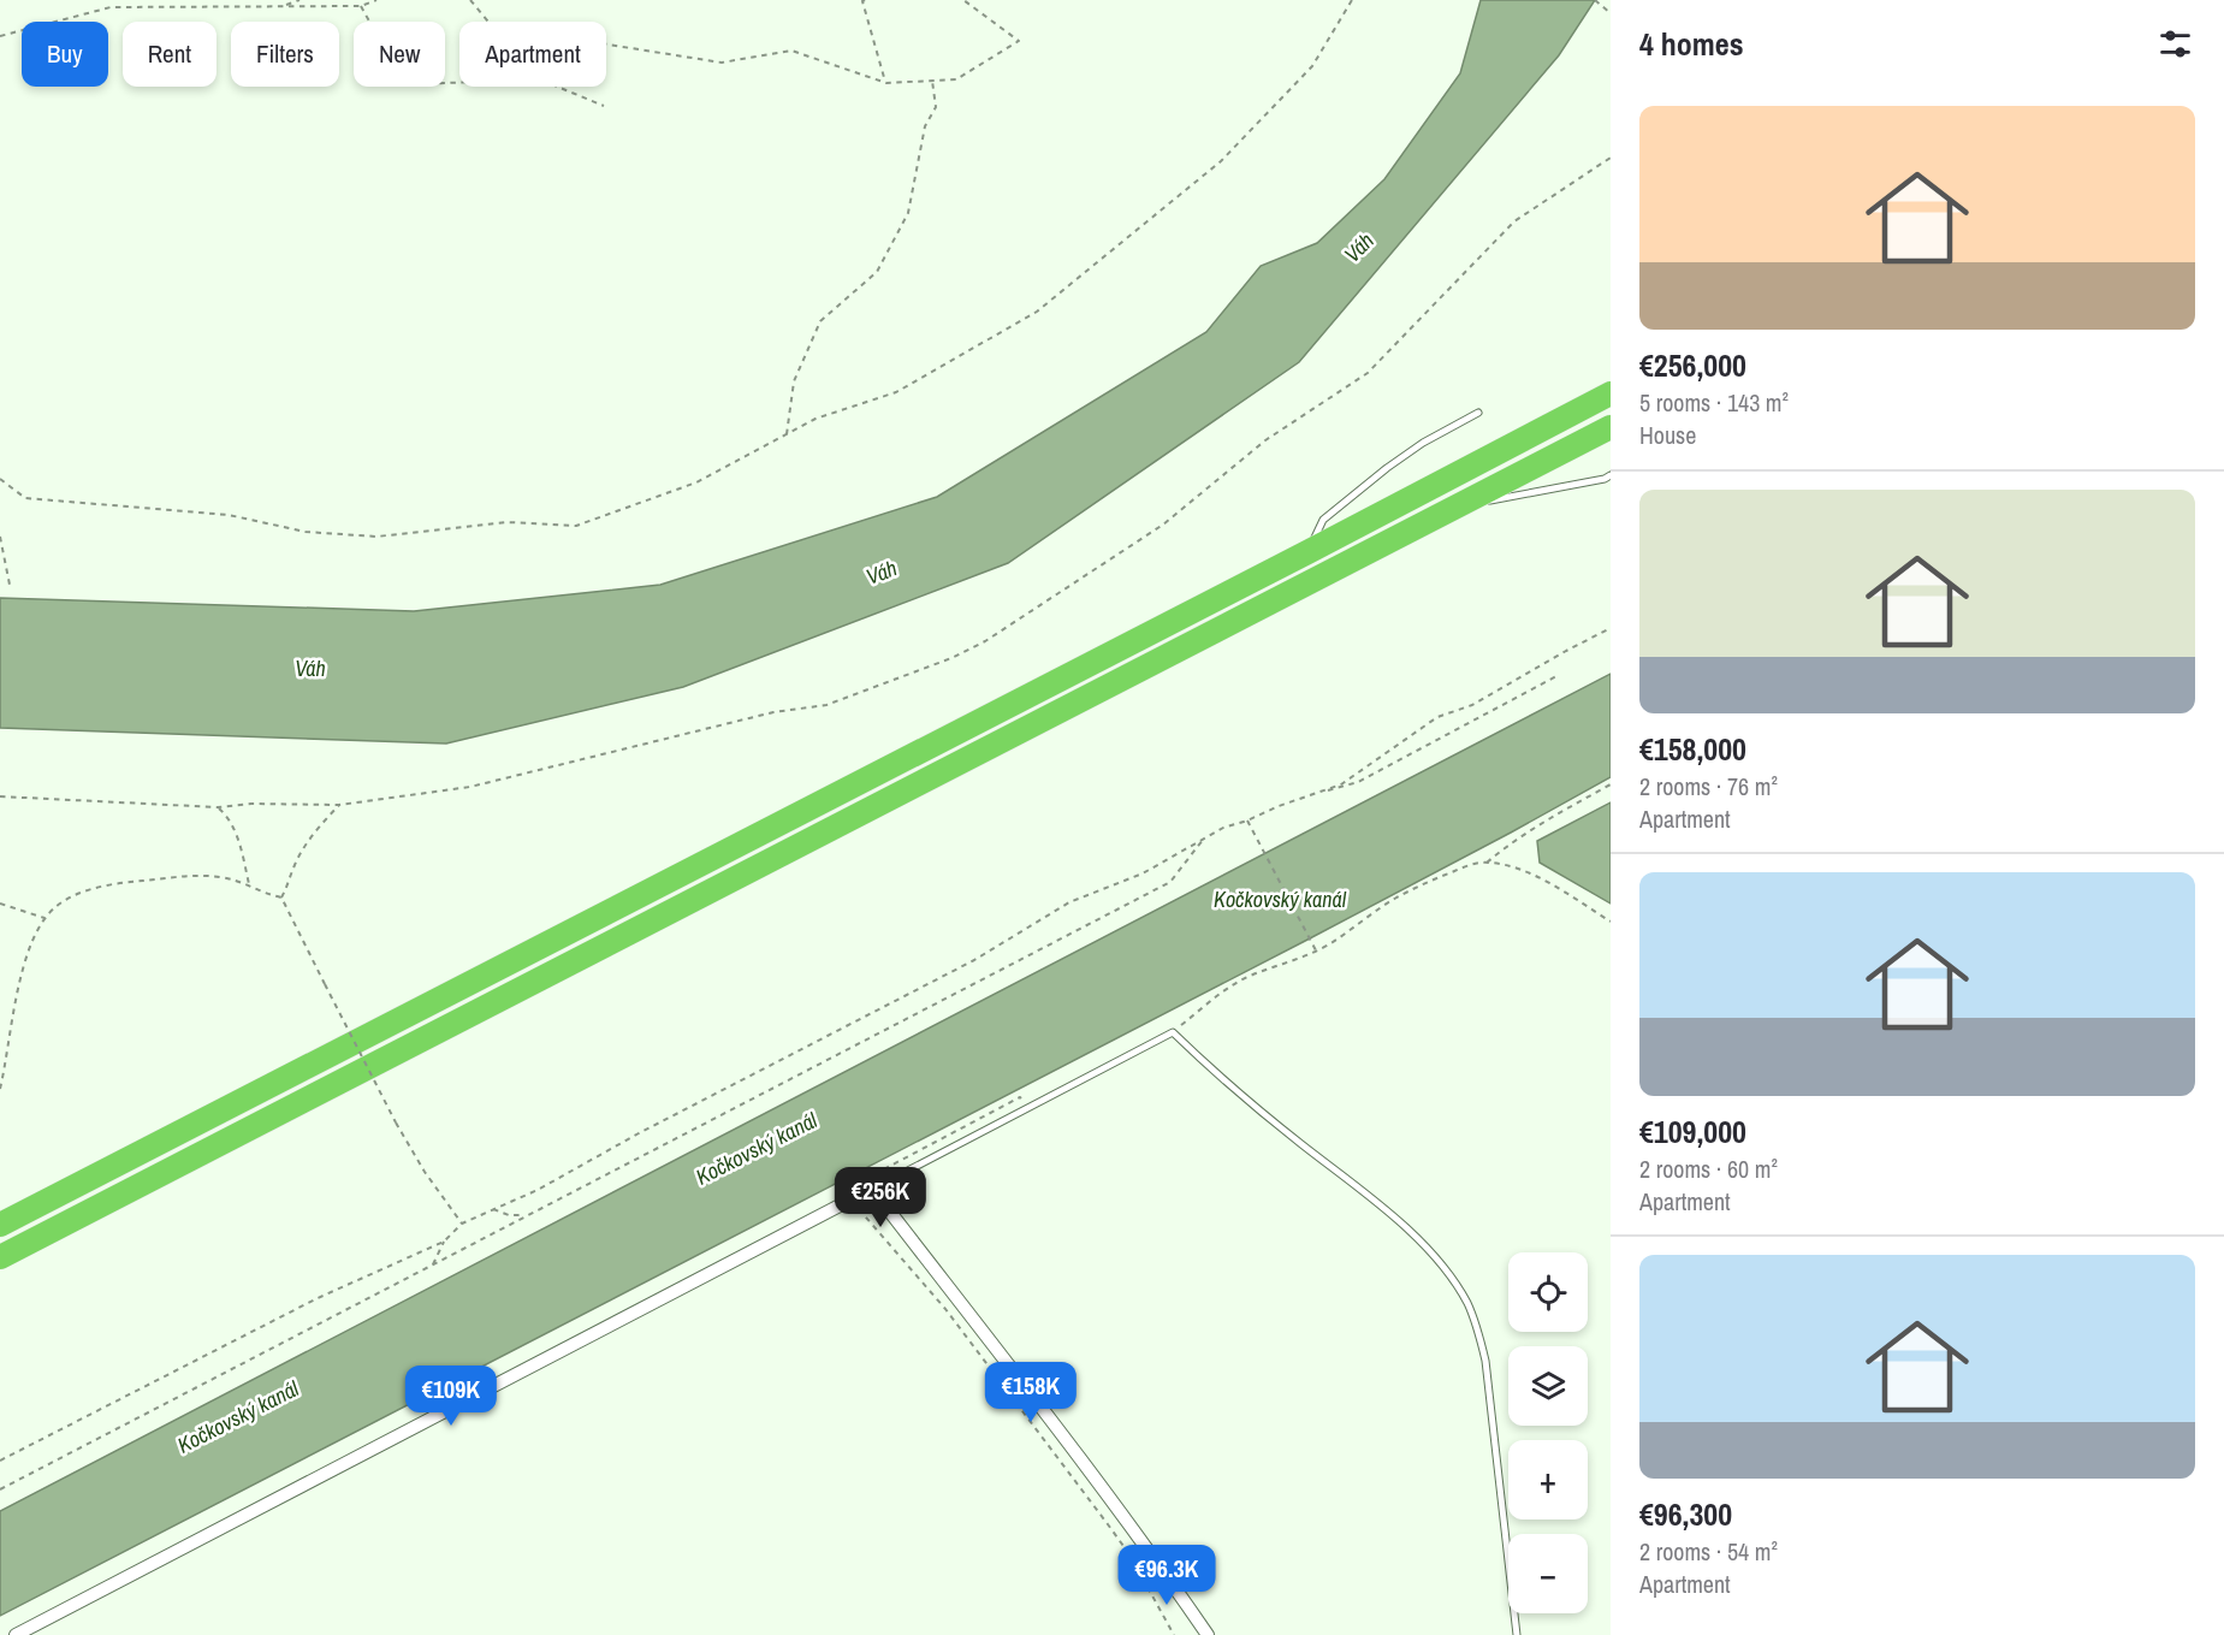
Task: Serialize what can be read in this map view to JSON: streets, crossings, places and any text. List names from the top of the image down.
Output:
{
  "water": ["Váh", "Kočkovský kanál"],
  "page": {
    "heading": "4 homes",
    "chip": [
      "Buy",
      "Rent",
      "Filters",
      "New",
      "Apartment"
    ],
    "list": [
      {
        "name": "€256,000",
        "note": "5 rooms · 143 m² · House"
      },
      {
        "name": "€158,000",
        "note": "2 rooms · 76 m² · Apartment"
      },
      {
        "name": "€109,000",
        "note": "2 rooms · 60 m² · Apartment"
      },
      {
        "name": "€96,300",
        "note": "2 rooms · 54 m² · Apartment"
      }
    ],
    "price": [
      "€256K",
      "€158K",
      "€109K",
      "€96.3K"
    ],
    "map_buttons": ["+", "−"]
  }
}
